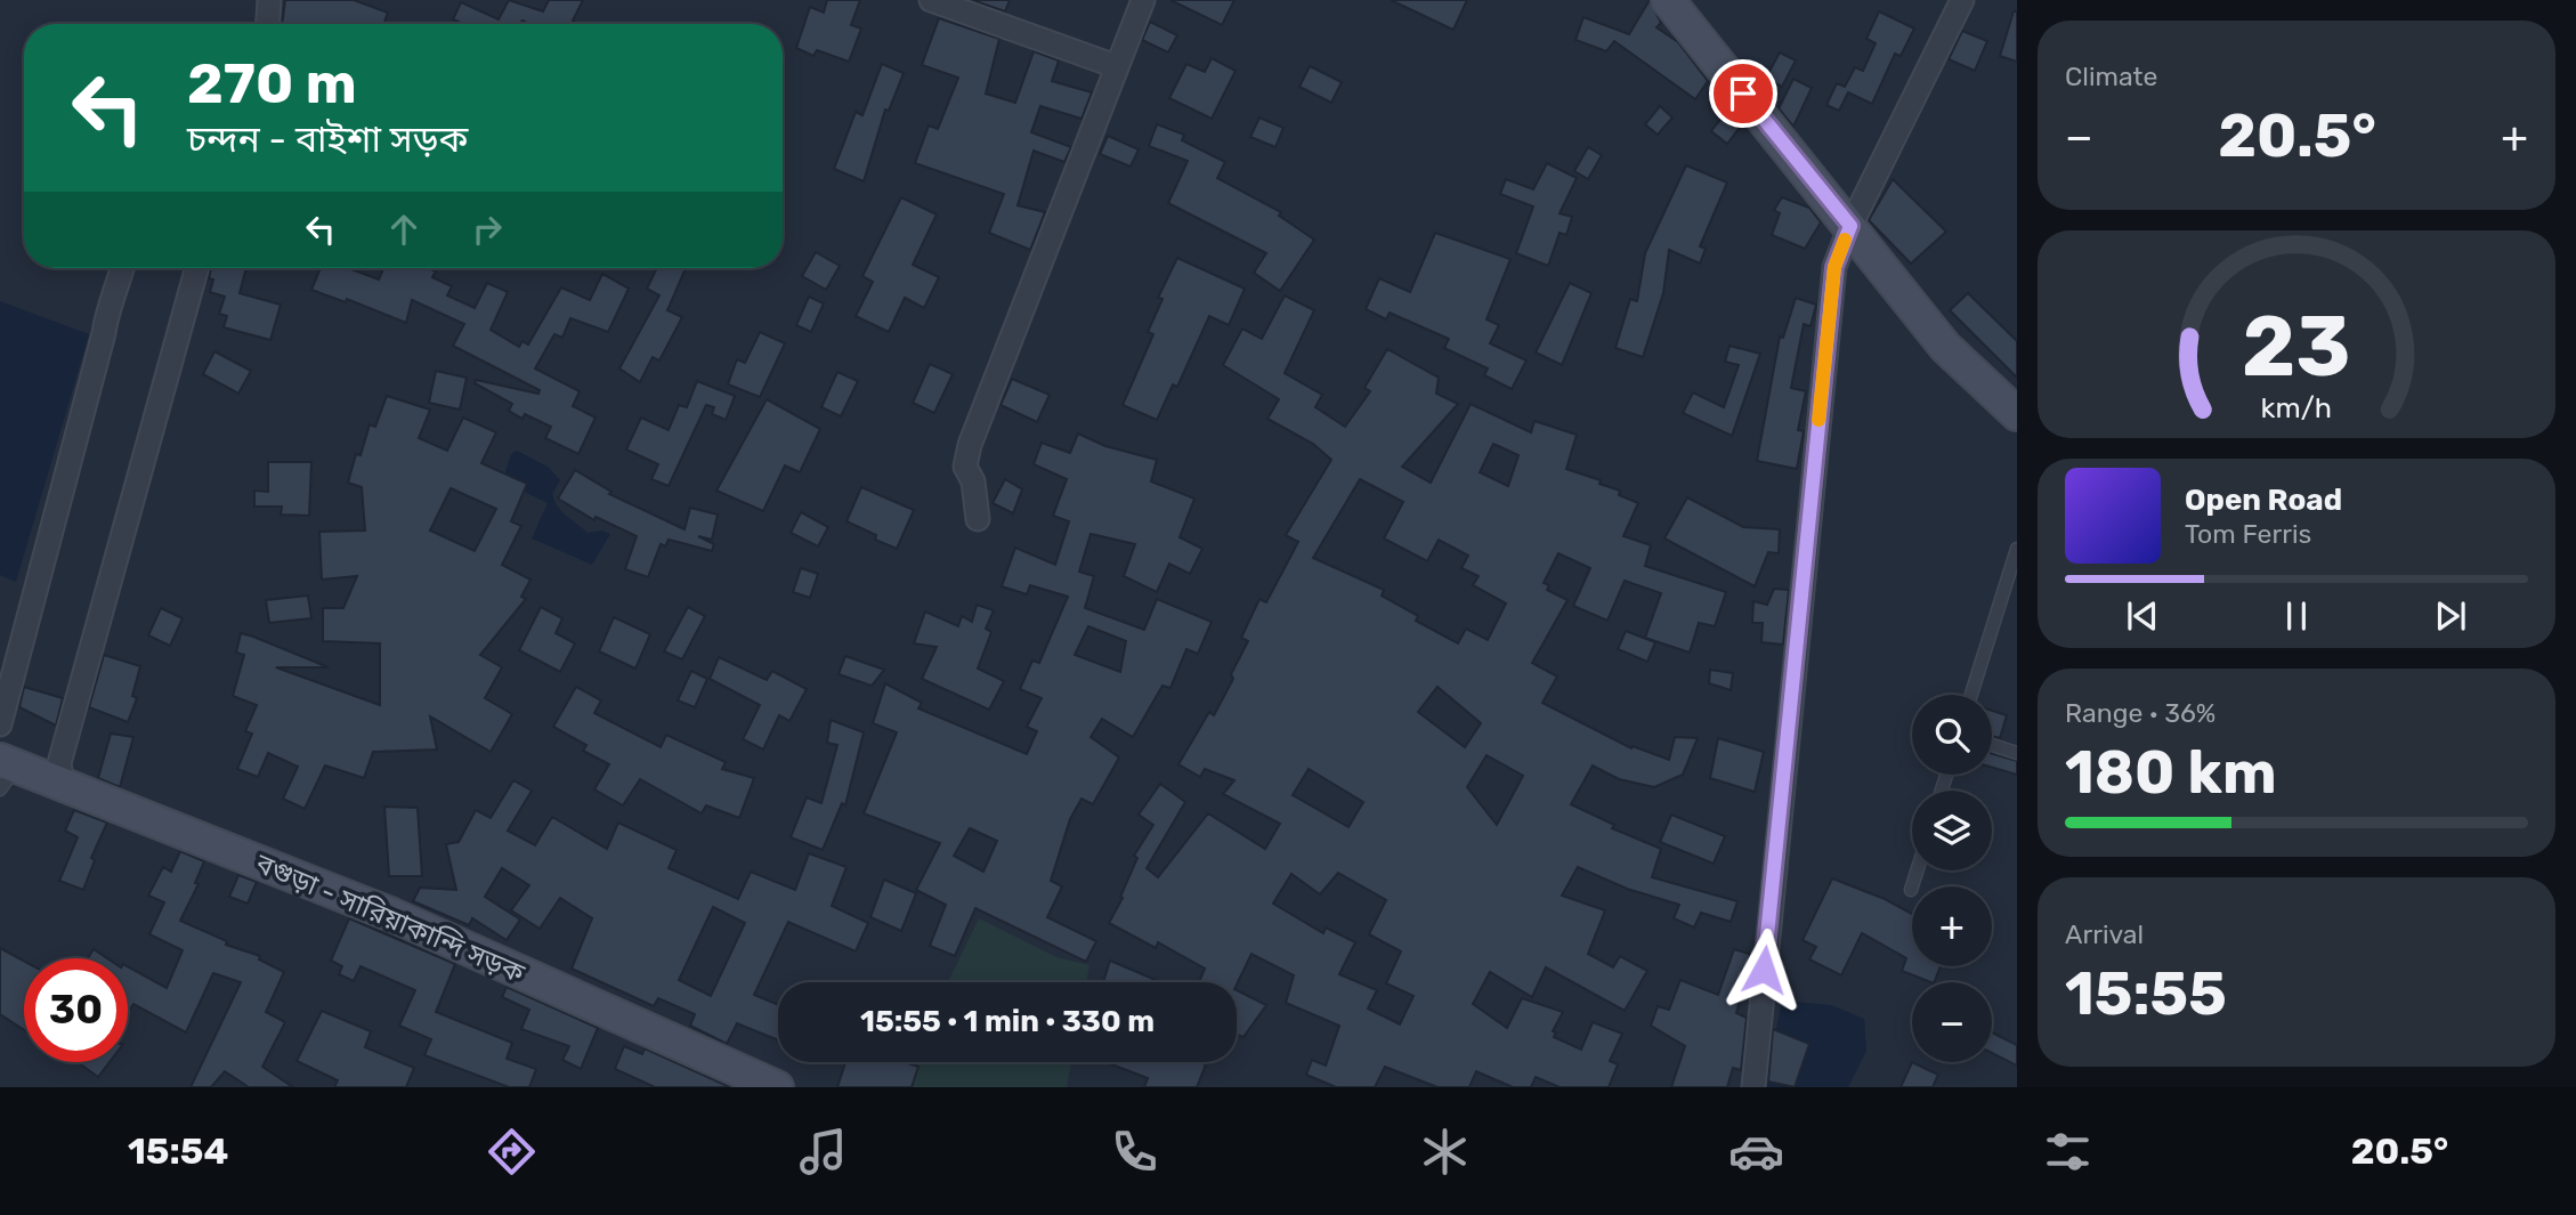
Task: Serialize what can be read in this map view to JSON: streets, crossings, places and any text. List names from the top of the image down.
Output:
{
  "streets": {
    "main road": ["বগুড়া - সারিয়াকান্দি সড়ক"]
  },
  "page": {
    "tile": [
      "Climate",
      ["Range · 36%", "180 km"],
      ["Arrival", "15:55"]
    ],
    "turn": ["270 m", "চন্দন - বাইশা সড়ক"],
    "heat": ["−", "20.5°", "+"],
    "song": ["Open Road", "Tom Ferris"],
    "map_buttons": ["+", "−"],
    "limit": "30",
    "trip": "15:55 · 1 min · 330 m",
    "tabs": ["15:54", "20.5°"],
    "gauge": ["23", "km/h"]
  }
}
